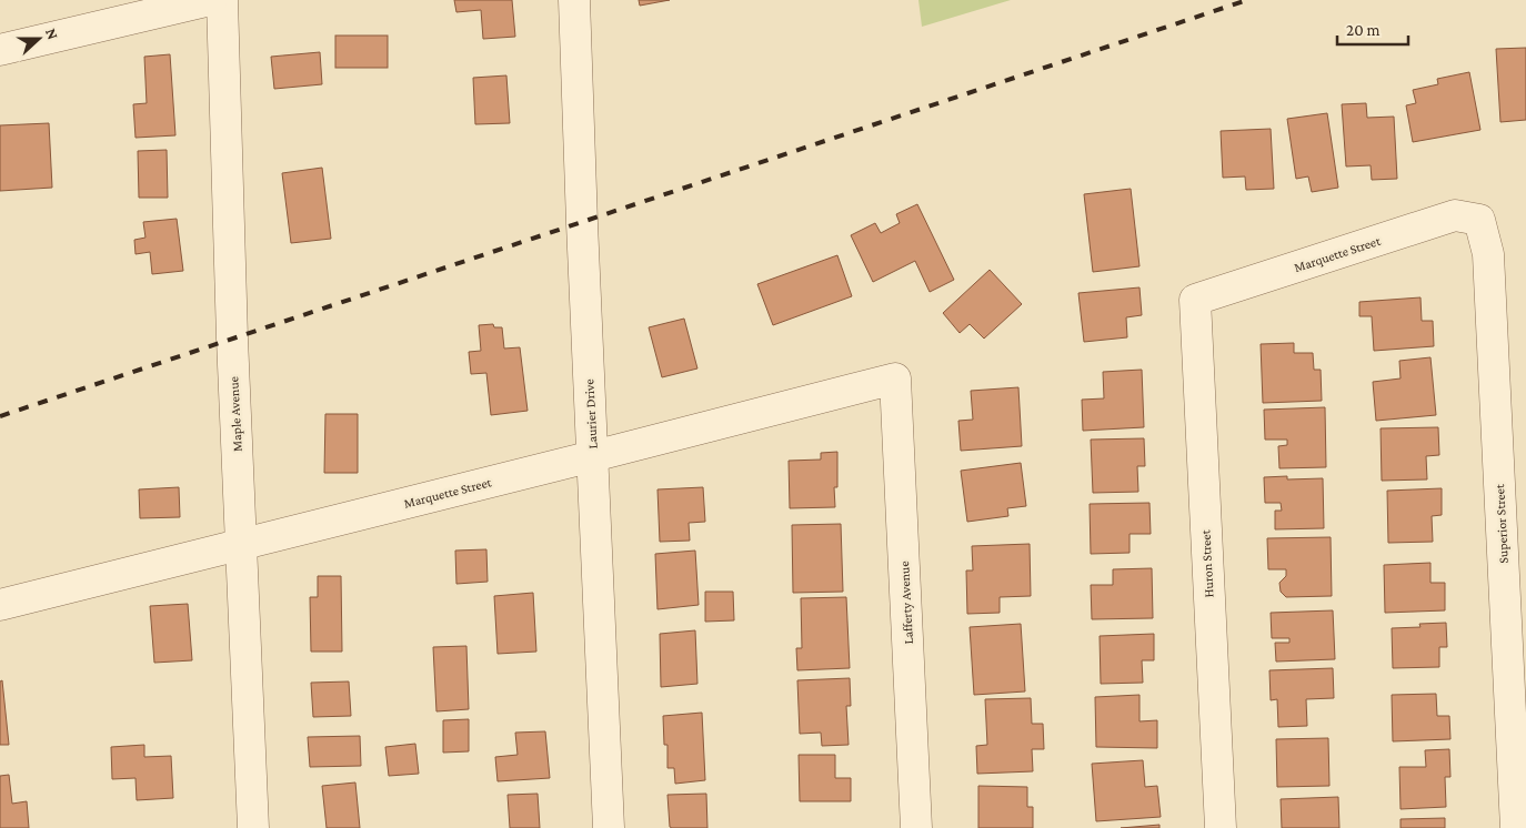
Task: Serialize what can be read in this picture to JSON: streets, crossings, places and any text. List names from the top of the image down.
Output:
{
  "streets": {
    "street": [
      "Marquette Street",
      "Maple Avenue",
      "Laurier Drive",
      "Superior Street",
      "Huron Street",
      "Lafferty Avenue"
    ]
  },
  "crossings": [
    ["Marquette Street", "Maple Avenue"],
    ["Marquette Street", "Laurier Drive"],
    ["Marquette Street", "Superior Street"],
    ["Marquette Street", "Huron Street"],
    ["Marquette Street", "Lafferty Avenue"]
  ],
  "scale_bar": "20 m",
  "north": "right"
}
